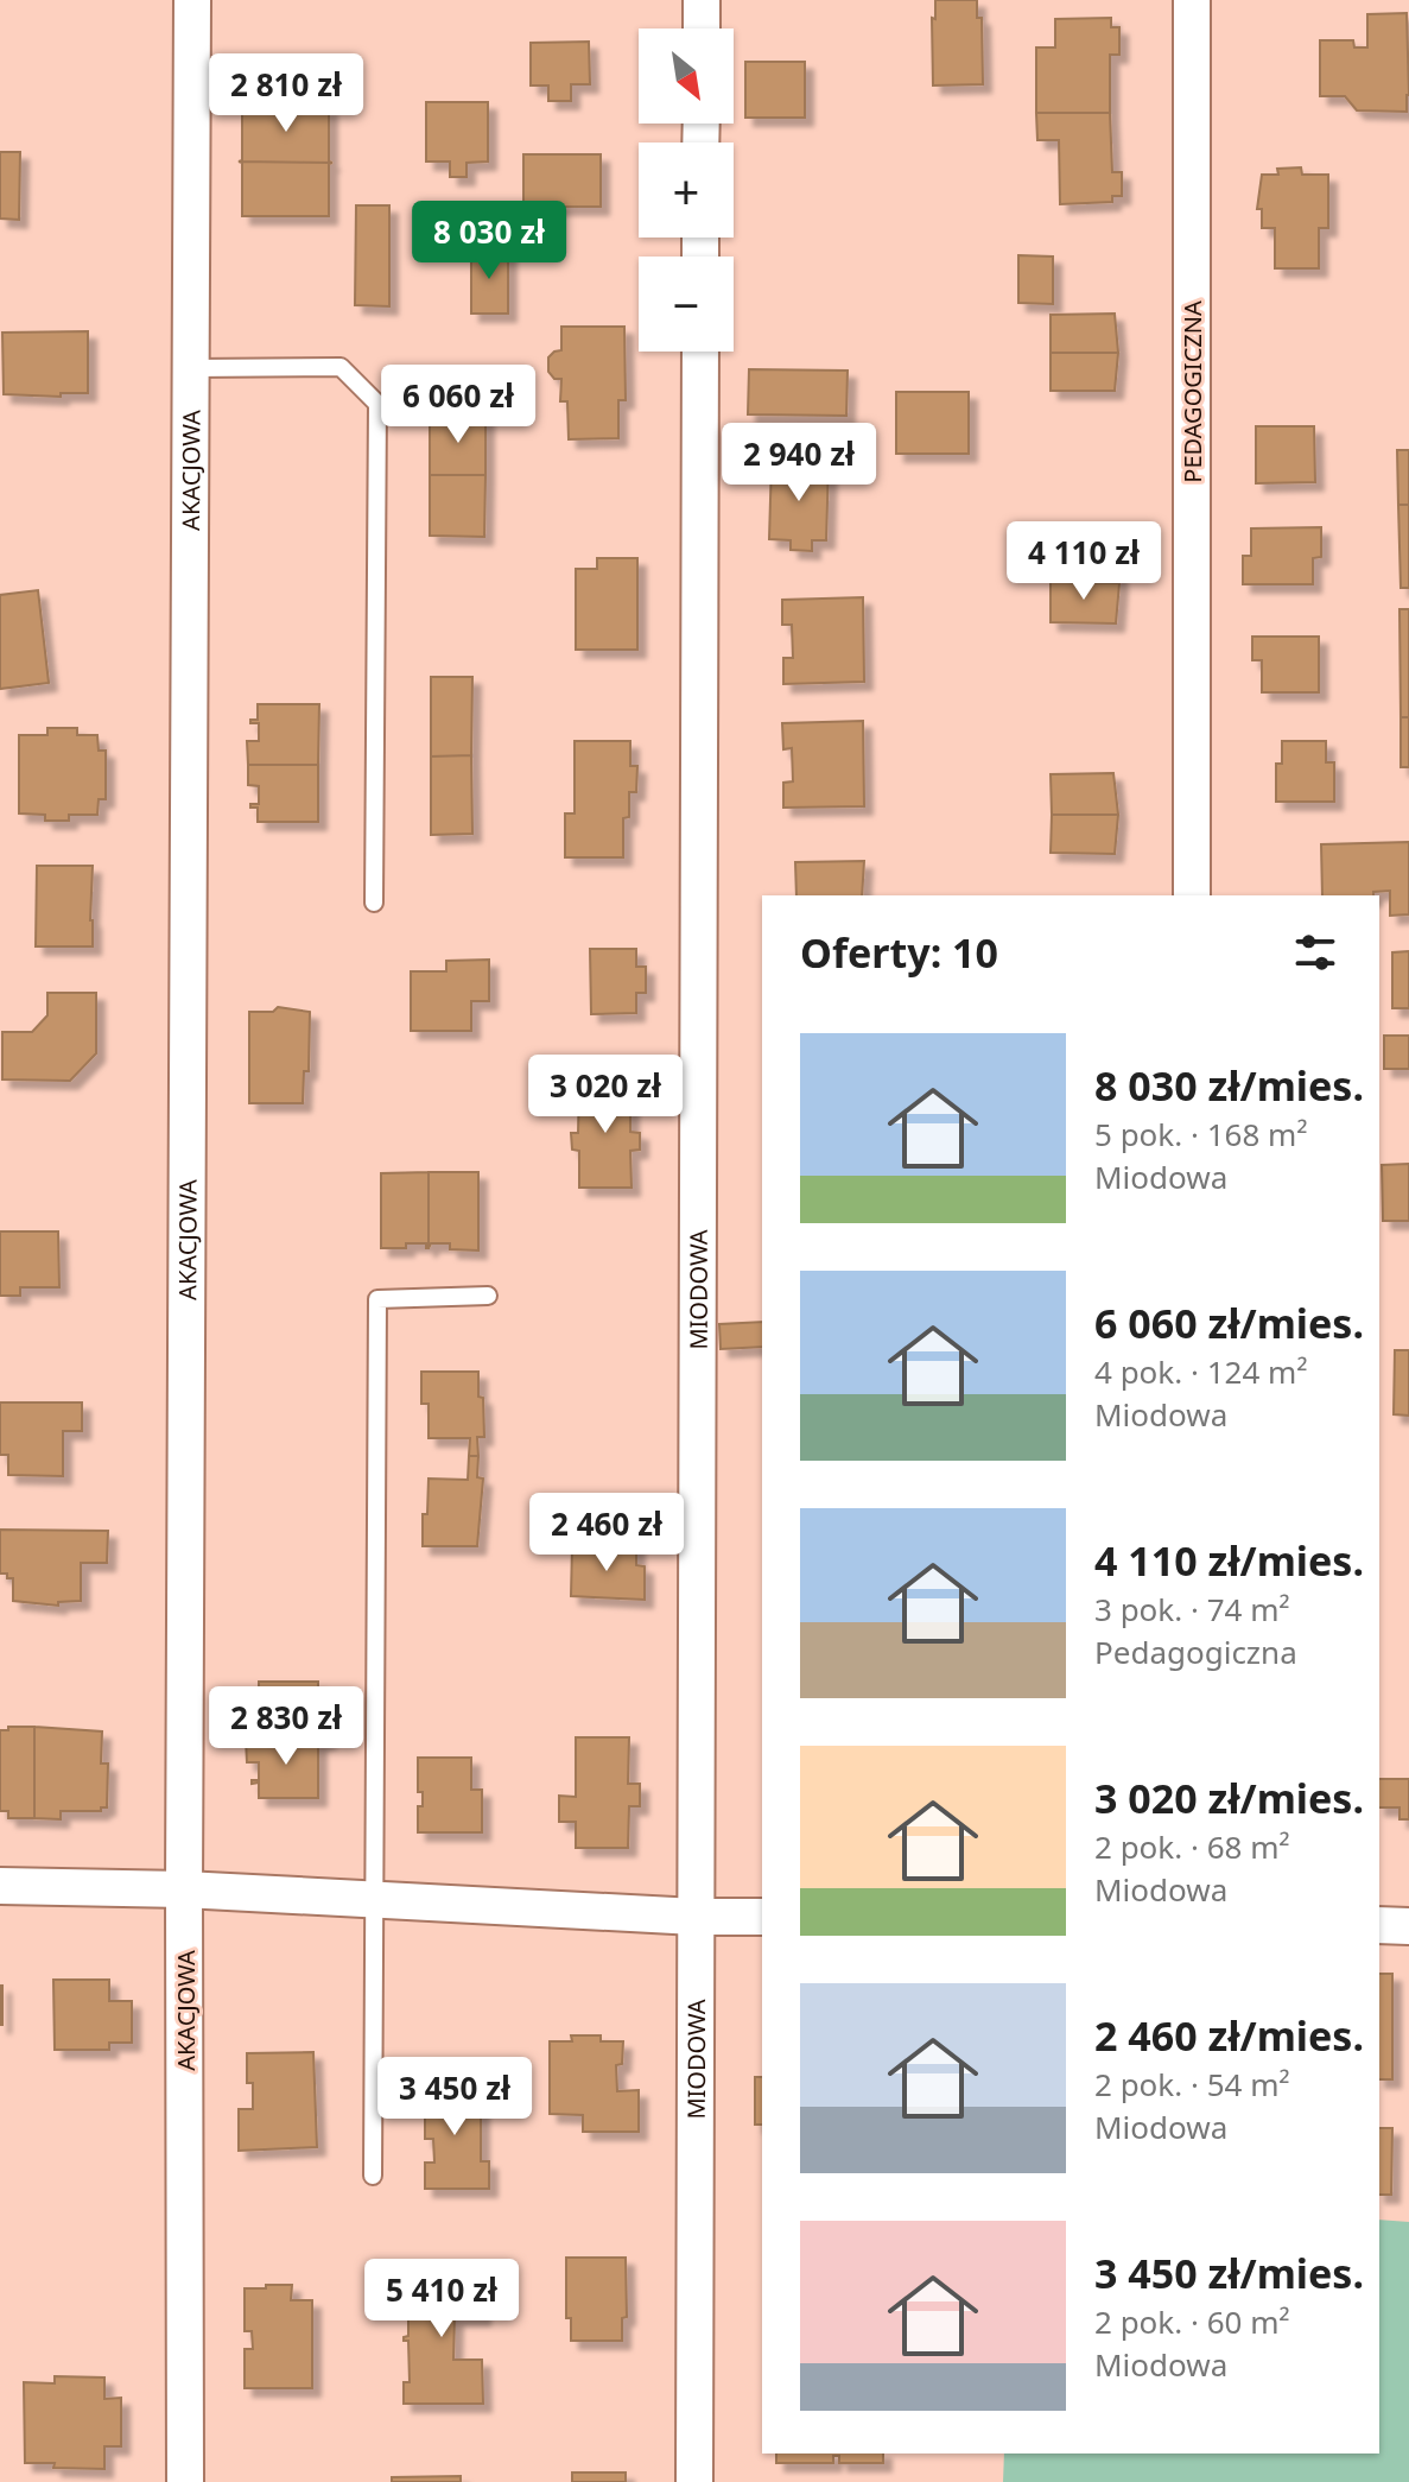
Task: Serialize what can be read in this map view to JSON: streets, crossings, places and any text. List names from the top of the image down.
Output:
{
  "streets": {
    "street": ["PEDAGOGICZNA", "AKACJOWA", "MIODOWA"]
  },
  "north": "bottom right",
  "page": {
    "map_buttons": ["+", "−"],
    "price": [
      "2 810 zł",
      "8 030 zł",
      "6 060 zł",
      "2 940 zł",
      "4 110 zł",
      "3 020 zł",
      "2 460 zł",
      "2 830 zł",
      "3 450 zł",
      "5 410 zł"
    ],
    "heading": "Oferty: 10",
    "list": [
      {
        "name": "8 030 zł/mies.",
        "note": "5 pok. · 168 m² · Miodowa"
      },
      {
        "name": "6 060 zł/mies.",
        "note": "4 pok. · 124 m² · Miodowa"
      },
      {
        "name": "4 110 zł/mies.",
        "note": "3 pok. · 74 m² · Pedagogiczna"
      },
      {
        "name": "3 020 zł/mies.",
        "note": "2 pok. · 68 m² · Miodowa"
      },
      {
        "name": "2 460 zł/mies.",
        "note": "2 pok. · 54 m² · Miodowa"
      },
      {
        "name": "3 450 zł/mies.",
        "note": "2 pok. · 60 m² · Miodowa"
      }
    ]
  }
}
